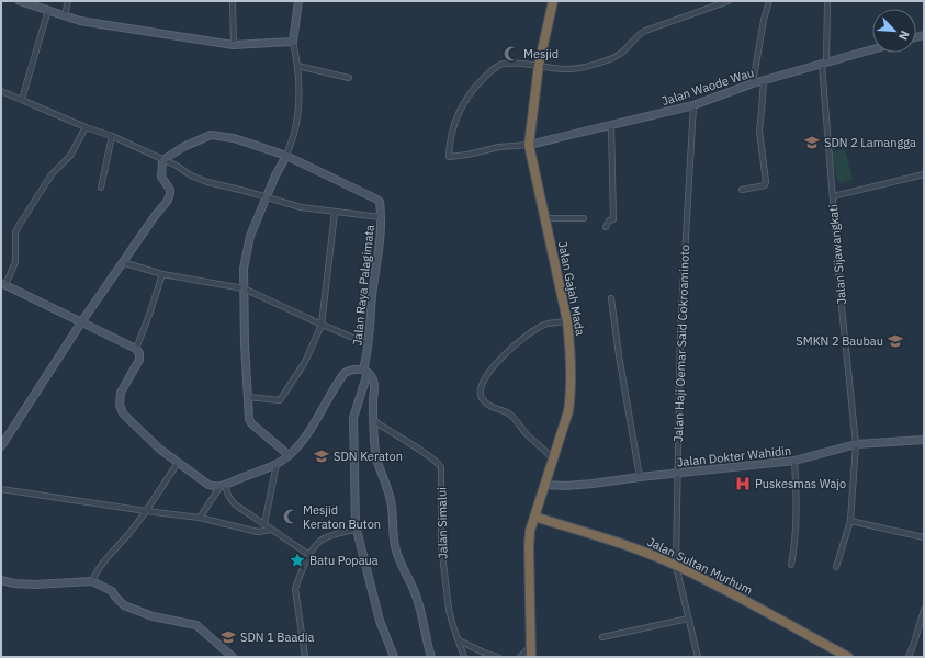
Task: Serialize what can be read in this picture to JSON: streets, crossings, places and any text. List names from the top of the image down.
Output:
{
  "streets": {
    "highway": ["Jalan Gajah Mada", "Jalan Sultan Murhum"],
    "street": [
      "Jalan Waode Wau",
      "Jalan Sijawangkati",
      "Jalan Raya Palagimata",
      "Jalan Haji Oemar Said Cokroaminoto",
      "Jalan Dokter Wahidin",
      "Jalan Simalui"
    ]
  },
  "crossings": [
    ["Jalan Waode Wau", "Jalan Sijawangkati"],
    ["Jalan Waode Wau", "Jalan Gajah Mada"],
    ["Jalan Waode Wau", "Jalan Haji Oemar Said Cokroaminoto"],
    ["Jalan Sijawangkati", "Jalan Dokter Wahidin"],
    ["Jalan Gajah Mada", "Jalan Dokter Wahidin"],
    ["Jalan Gajah Mada", "Jalan Sultan Murhum"],
    ["Jalan Haji Oemar Said Cokroaminoto", "Jalan Dokter Wahidin"],
    ["Jalan Haji Oemar Said Cokroaminoto", "Jalan Sultan Murhum"]
  ],
  "places": {
    "mosque": ["Mesjid", "Mesjid Keraton Buton"],
    "school or university": [
      "SDN 2 Lamangga",
      "SMKN 2 Baubau",
      "SDN Keraton",
      "SDN 1 Baadia"
    ],
    "hospital": ["Puskesmas Wajo"],
    "place": ["Batu Popaua"]
  },
  "north": "bottom right"
}
